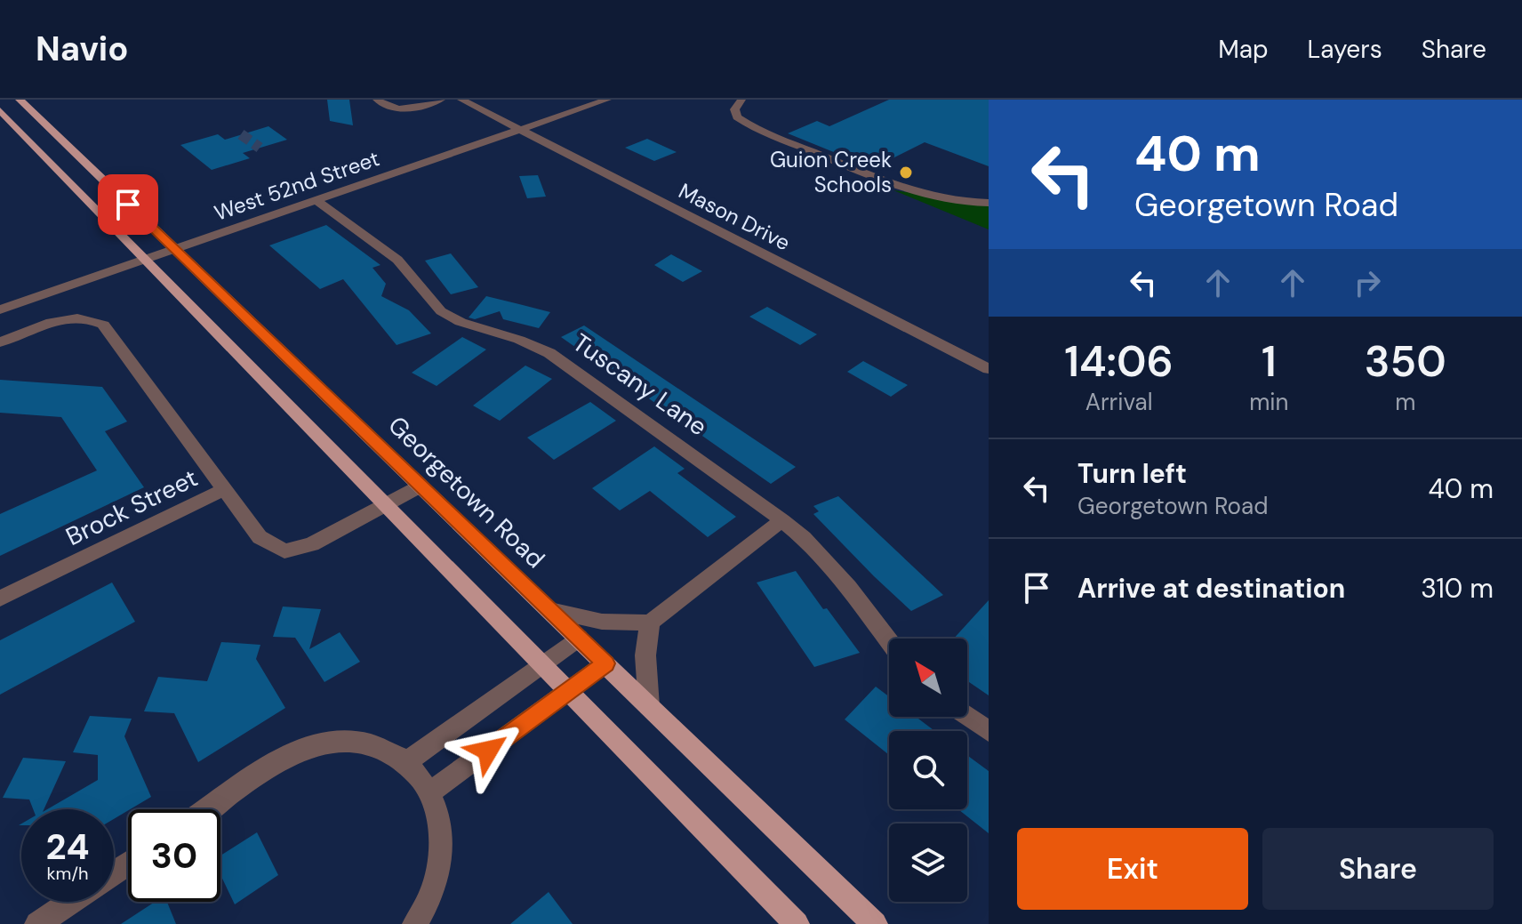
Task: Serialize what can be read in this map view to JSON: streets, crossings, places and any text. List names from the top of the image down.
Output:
{
  "streets": {
    "main road": ["Georgetown Road"],
    "street": [
      "West 52nd Street",
      "Mason Drive",
      "Tuscany Lane",
      "Brock Street"
    ]
  },
  "crossings": [
    ["West 52nd Street", "Mason Drive"],
    ["West 52nd Street", "Tuscany Lane"],
    ["West 52nd Street", "Georgetown Road"],
    ["Georgetown Road", "Brock Street"]
  ],
  "places": ["Guion Creek Schools"],
  "north": "top left",
  "page": {
    "header": "Navio",
    "nav": ["Map", "Layers", "Share"],
    "turn": ["40 m", "Georgetown Road"],
    "eta": [
      "14:06",
      "Arrival",
      "1",
      "min",
      "350",
      "m"
    ],
    "list": [
      {
        "name": "Turn left",
        "note": "Georgetown Road",
        "value": "40 m"
      },
      {
        "name": "Arrive at destination",
        "value": "310 m"
      }
    ],
    "speed": "24 km/h",
    "limit": "30",
    "buttons": ["Exit", "Share"]
  }
}
